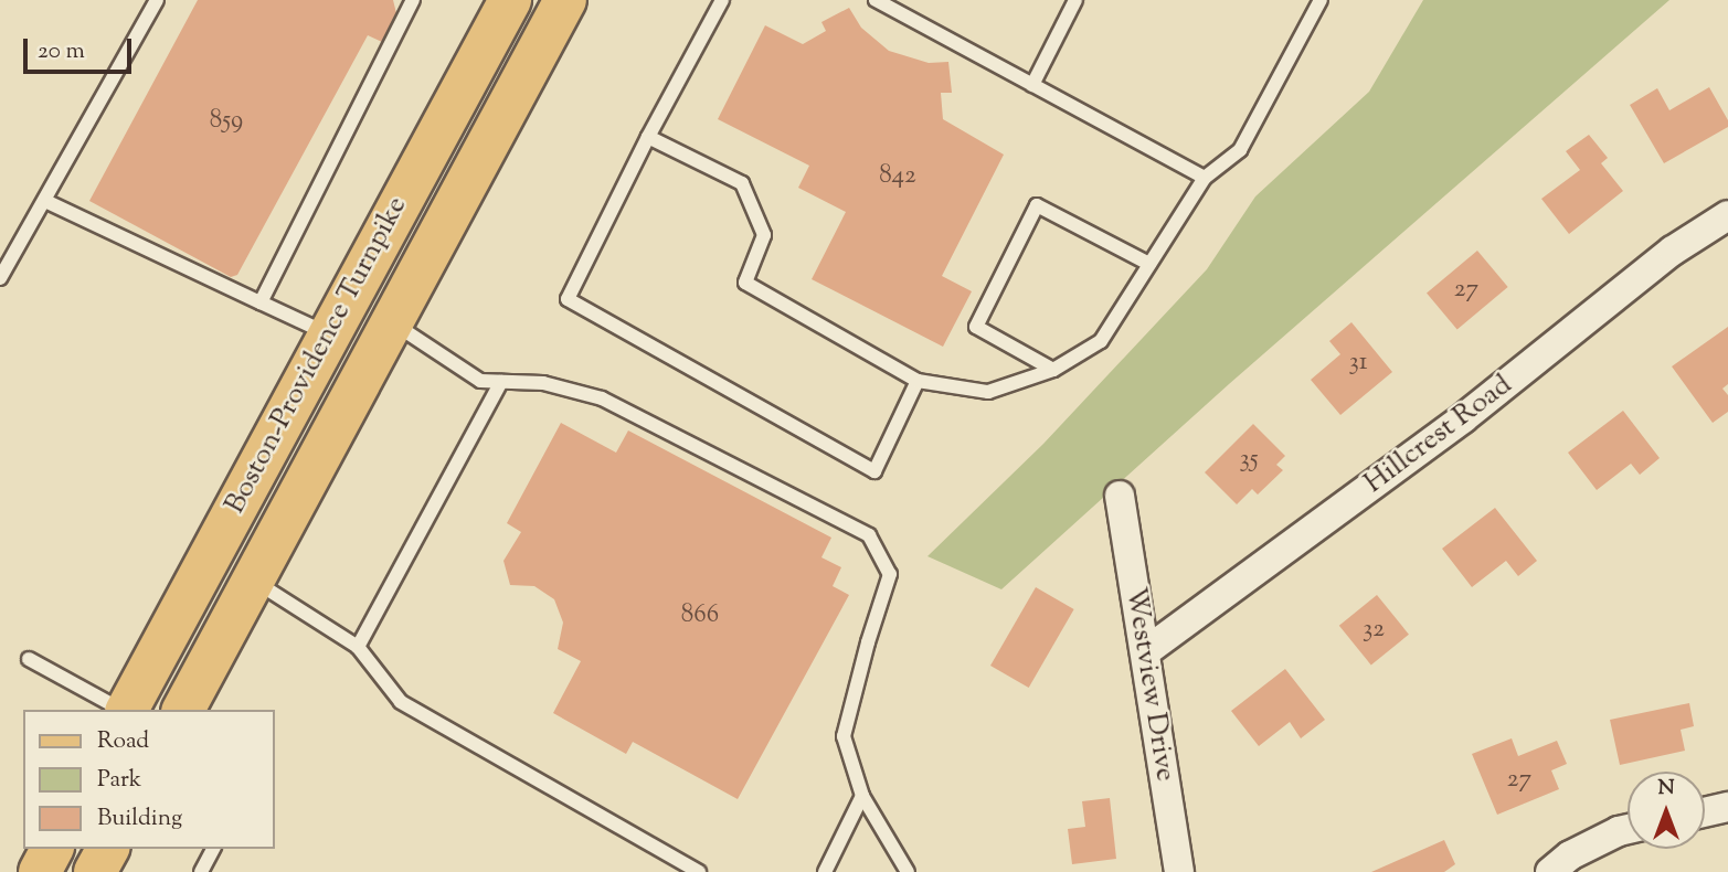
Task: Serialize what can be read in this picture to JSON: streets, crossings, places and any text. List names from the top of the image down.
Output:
{
  "streets": {
    "main road": ["Boston-Providence Turnpike"],
    "street": ["Hillcrest Road", "Westview Drive"]
  },
  "crossings": [
    ["Hillcrest Road", "Westview Drive"]
  ],
  "house_numbers": [
    "859",
    "842",
    "27",
    "31",
    "35",
    "866",
    "32",
    "27"
  ],
  "legend": ["Road", "Park", "Building"],
  "scale_bar": "20 m",
  "north": "top"
}
